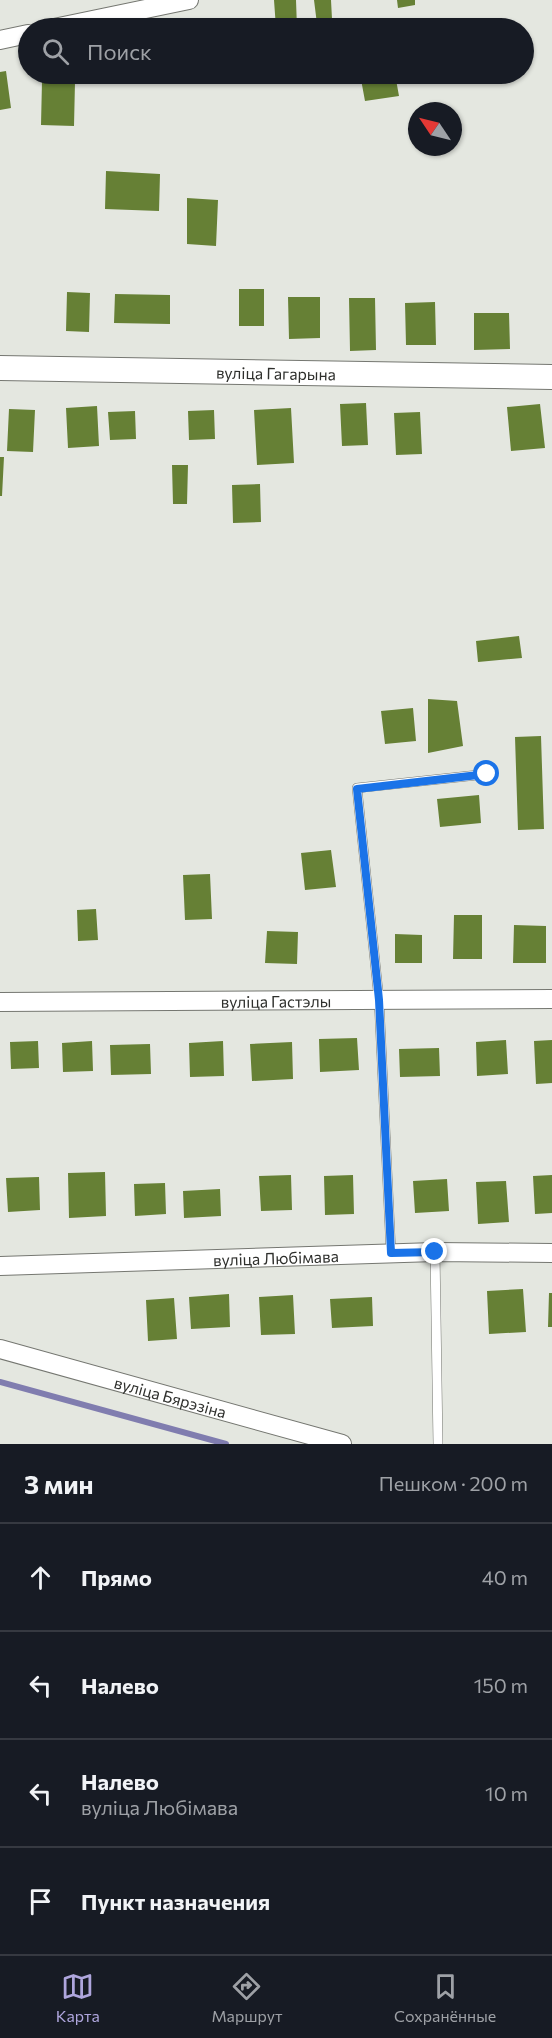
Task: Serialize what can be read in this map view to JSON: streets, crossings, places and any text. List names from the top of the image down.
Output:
{
  "streets": {
    "street": [
      "вуліца Гагарына",
      "вуліца Гастэлы",
      "вуліца Любімава",
      "вуліца Бярэзіна"
    ]
  },
  "north": "top left",
  "page": {
    "search": "Поиск",
    "heading": ["3 мин", "Пешком · 200 m"],
    "list": [
      ["Прямо", "40 m"],
      ["Налево", "150 m"],
      ["Налево", "вуліца Любімава", "10 m"],
      "Пункт назначения"
    ],
    "nav": ["Карта", "Маршрут", "Сохранённые"]
  }
}
